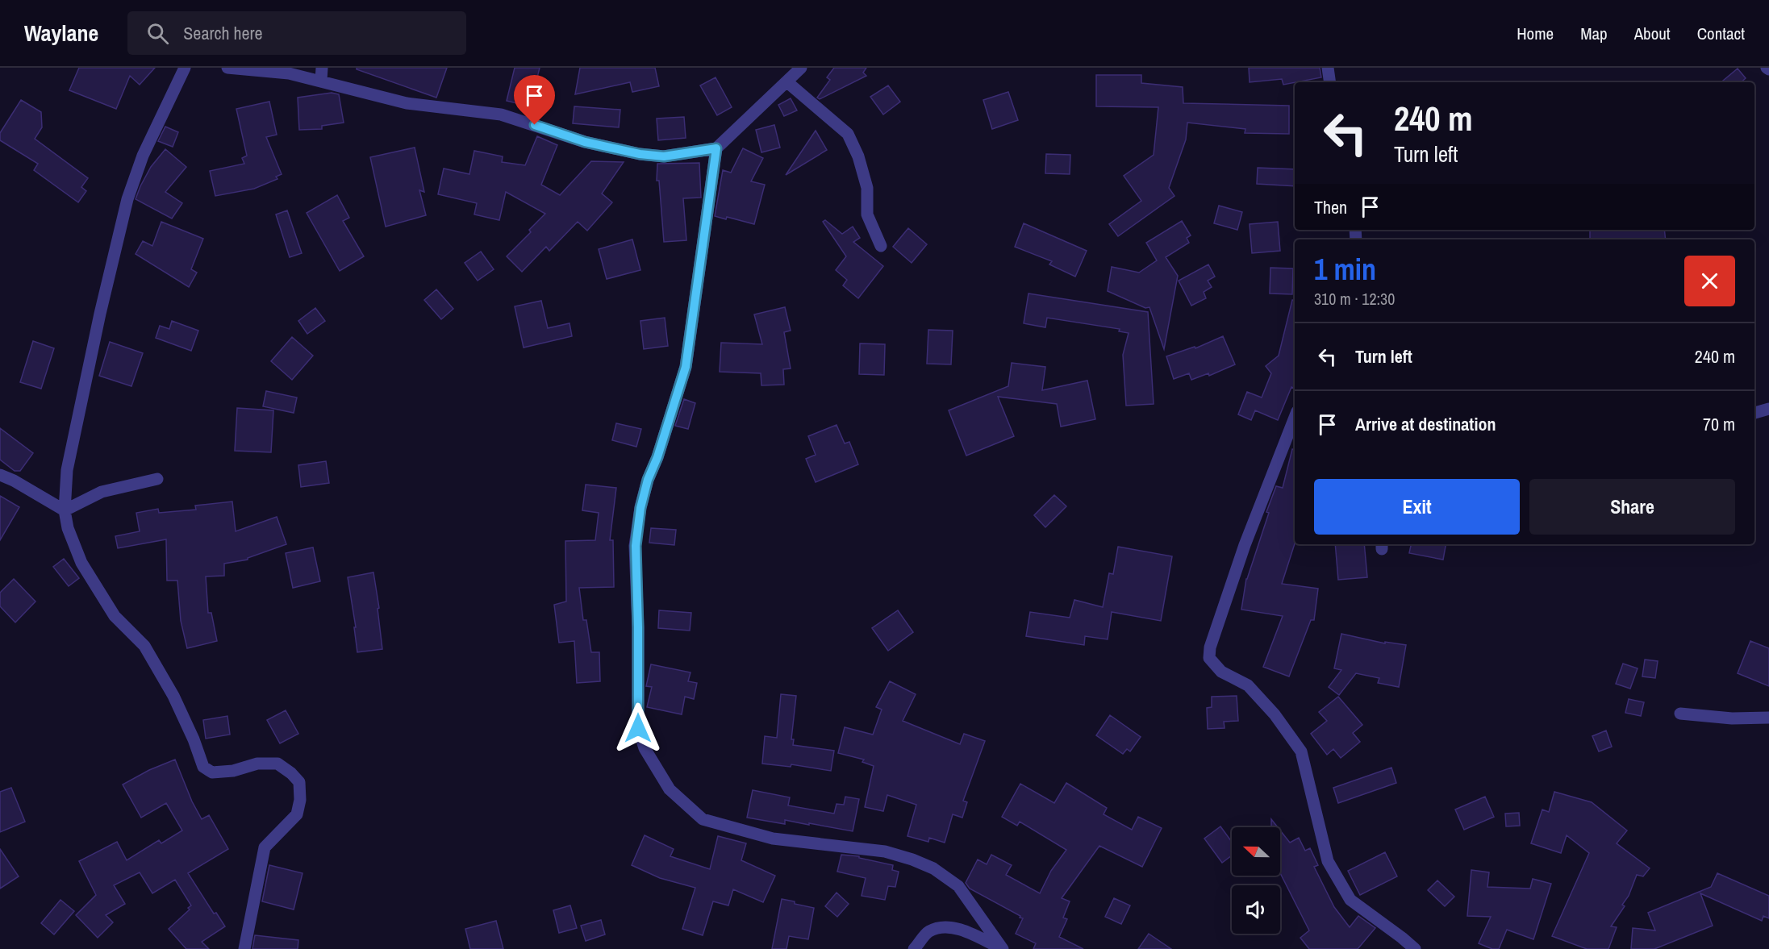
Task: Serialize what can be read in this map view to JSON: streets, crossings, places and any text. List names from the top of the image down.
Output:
{
  "north": "left",
  "page": {
    "header": "Waylane",
    "search": "Search here",
    "nav": [
      "Home",
      "Map",
      "About",
      "Contact"
    ],
    "turn": ["240 m", "Turn left"],
    "then": "Then",
    "heading": ["1 min", "310 m · 12:30"],
    "list": [
      {
        "name": "Turn left",
        "value": "240 m"
      },
      {
        "name": "Arrive at destination",
        "value": "70 m"
      }
    ],
    "buttons": ["Exit", "Share"]
  }
}
